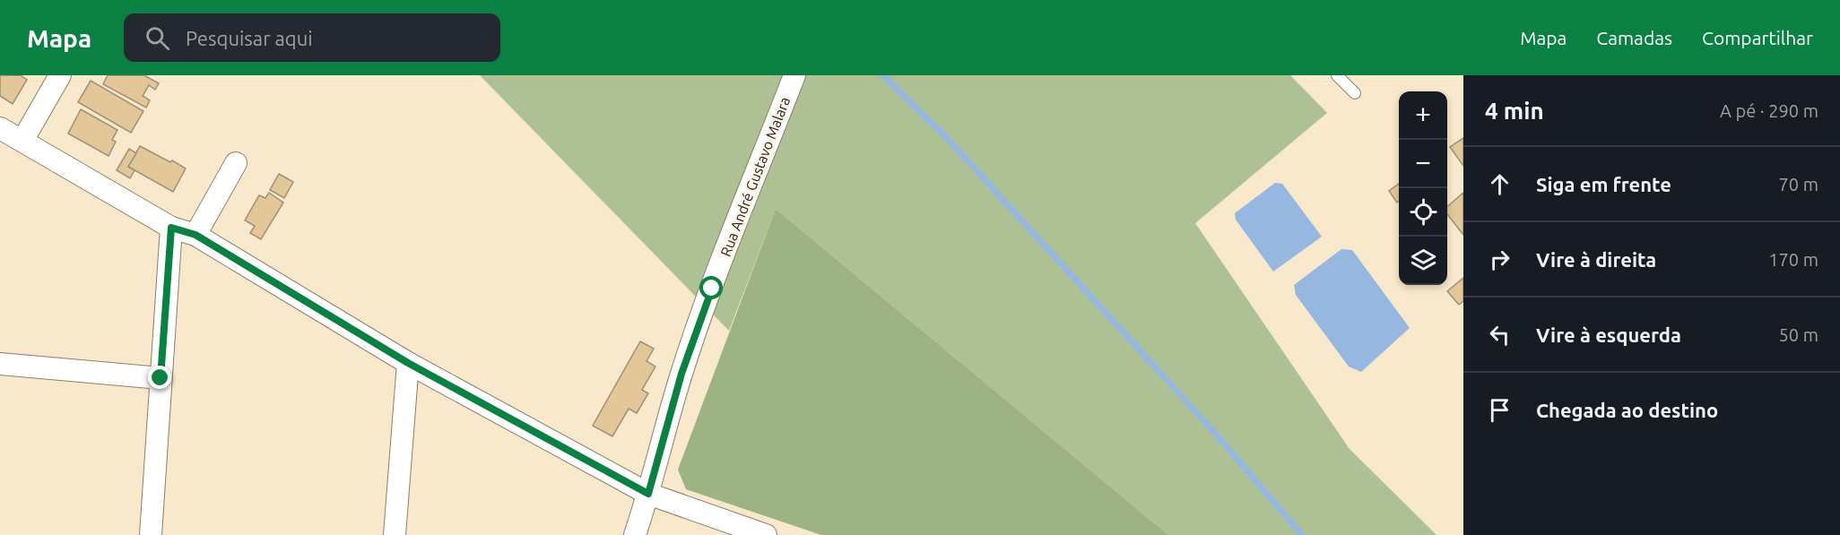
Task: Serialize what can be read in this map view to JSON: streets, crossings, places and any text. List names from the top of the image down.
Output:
{
  "streets": {
    "street": ["Rua André Gustavo Malara"]
  },
  "page": {
    "header": "Mapa",
    "search": "Pesquisar aqui",
    "nav": ["Mapa", "Camadas", "Compartilhar"],
    "heading": ["4 min", "A pé · 290 m"],
    "map_buttons": ["+", "−"],
    "list": [
      ["Siga em frente", "70 m"],
      ["Vire à direita", "170 m"],
      ["Vire à esquerda", "50 m"],
      "Chegada ao destino"
    ]
  }
}
